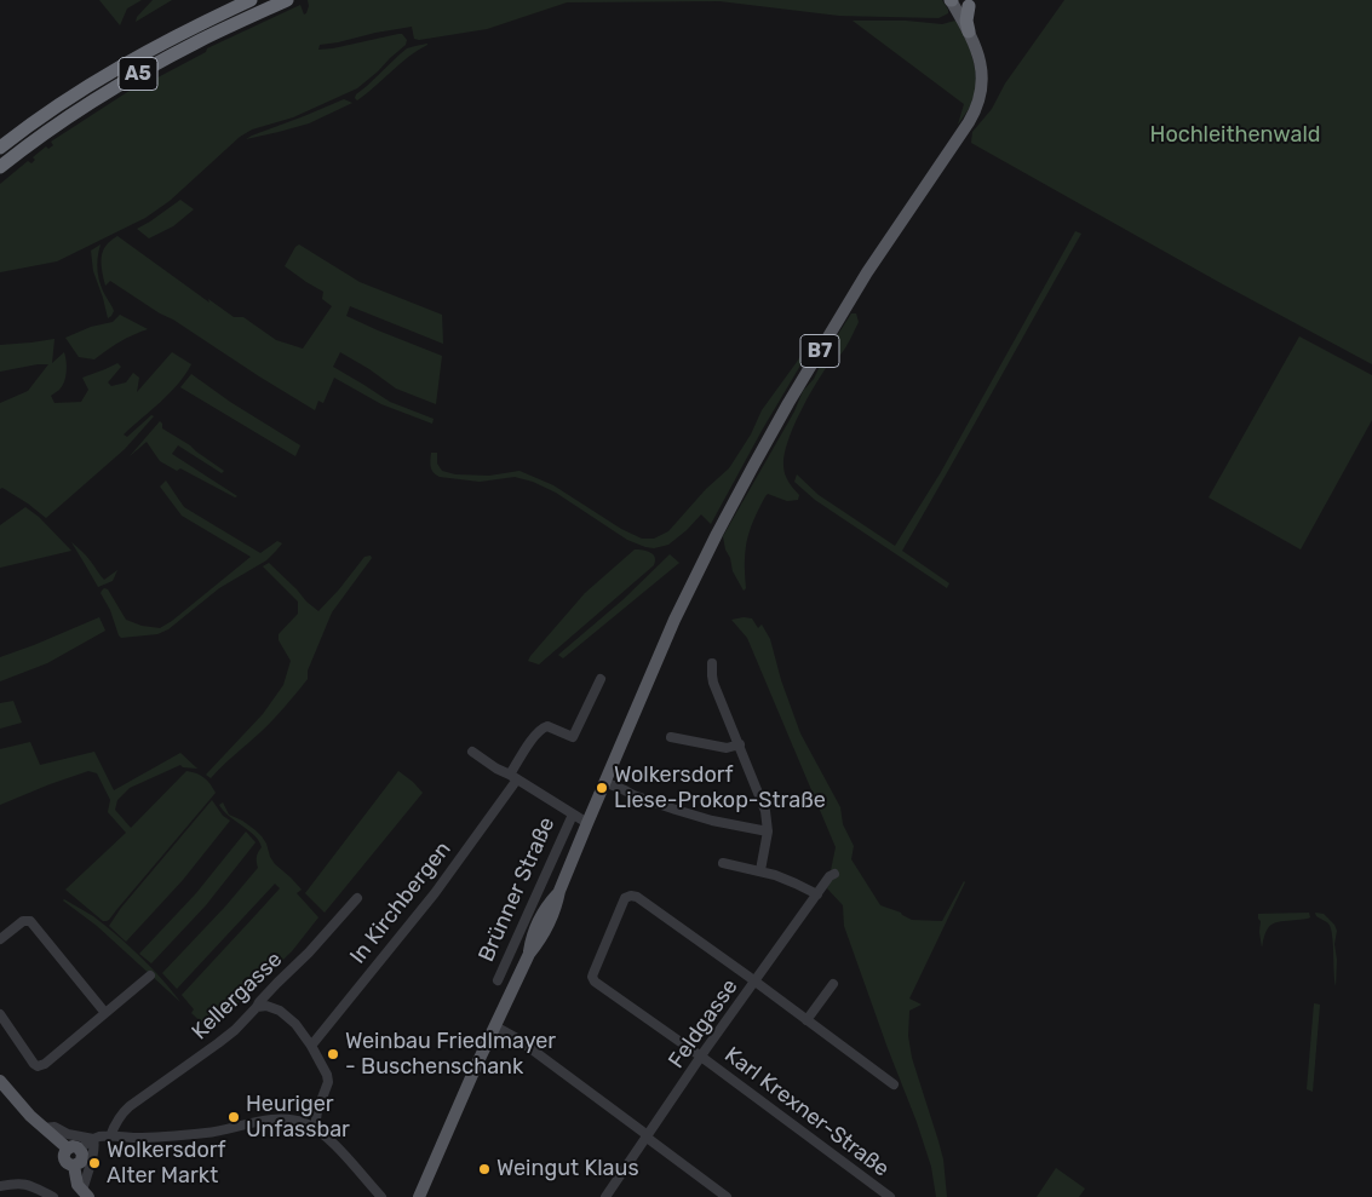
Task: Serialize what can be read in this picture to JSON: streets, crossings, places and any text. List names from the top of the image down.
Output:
{
  "streets": {
    "highway": ["A5"],
    "main road": ["B7", "Brünner Straße"],
    "street": [
      "In Kirchbergen",
      "Kellergasse",
      "Feldgasse",
      "Karl Krexner-Straße"
    ]
  },
  "crossings": [
    ["B7", "Brünner Straße"],
    ["Brünner Straße", "In Kirchbergen"],
    ["Feldgasse", "Karl Krexner-Straße"]
  ],
  "parks": ["Hochleithenwald"],
  "places": [
    "Wolkersdorf Liese-Prokop-Straße",
    "Weinbau Friedlmayer - Buschenschank",
    "Heuriger Unfassbar",
    "Wolkersdorf Alter Markt",
    "Weingut Klaus"
  ]
}
